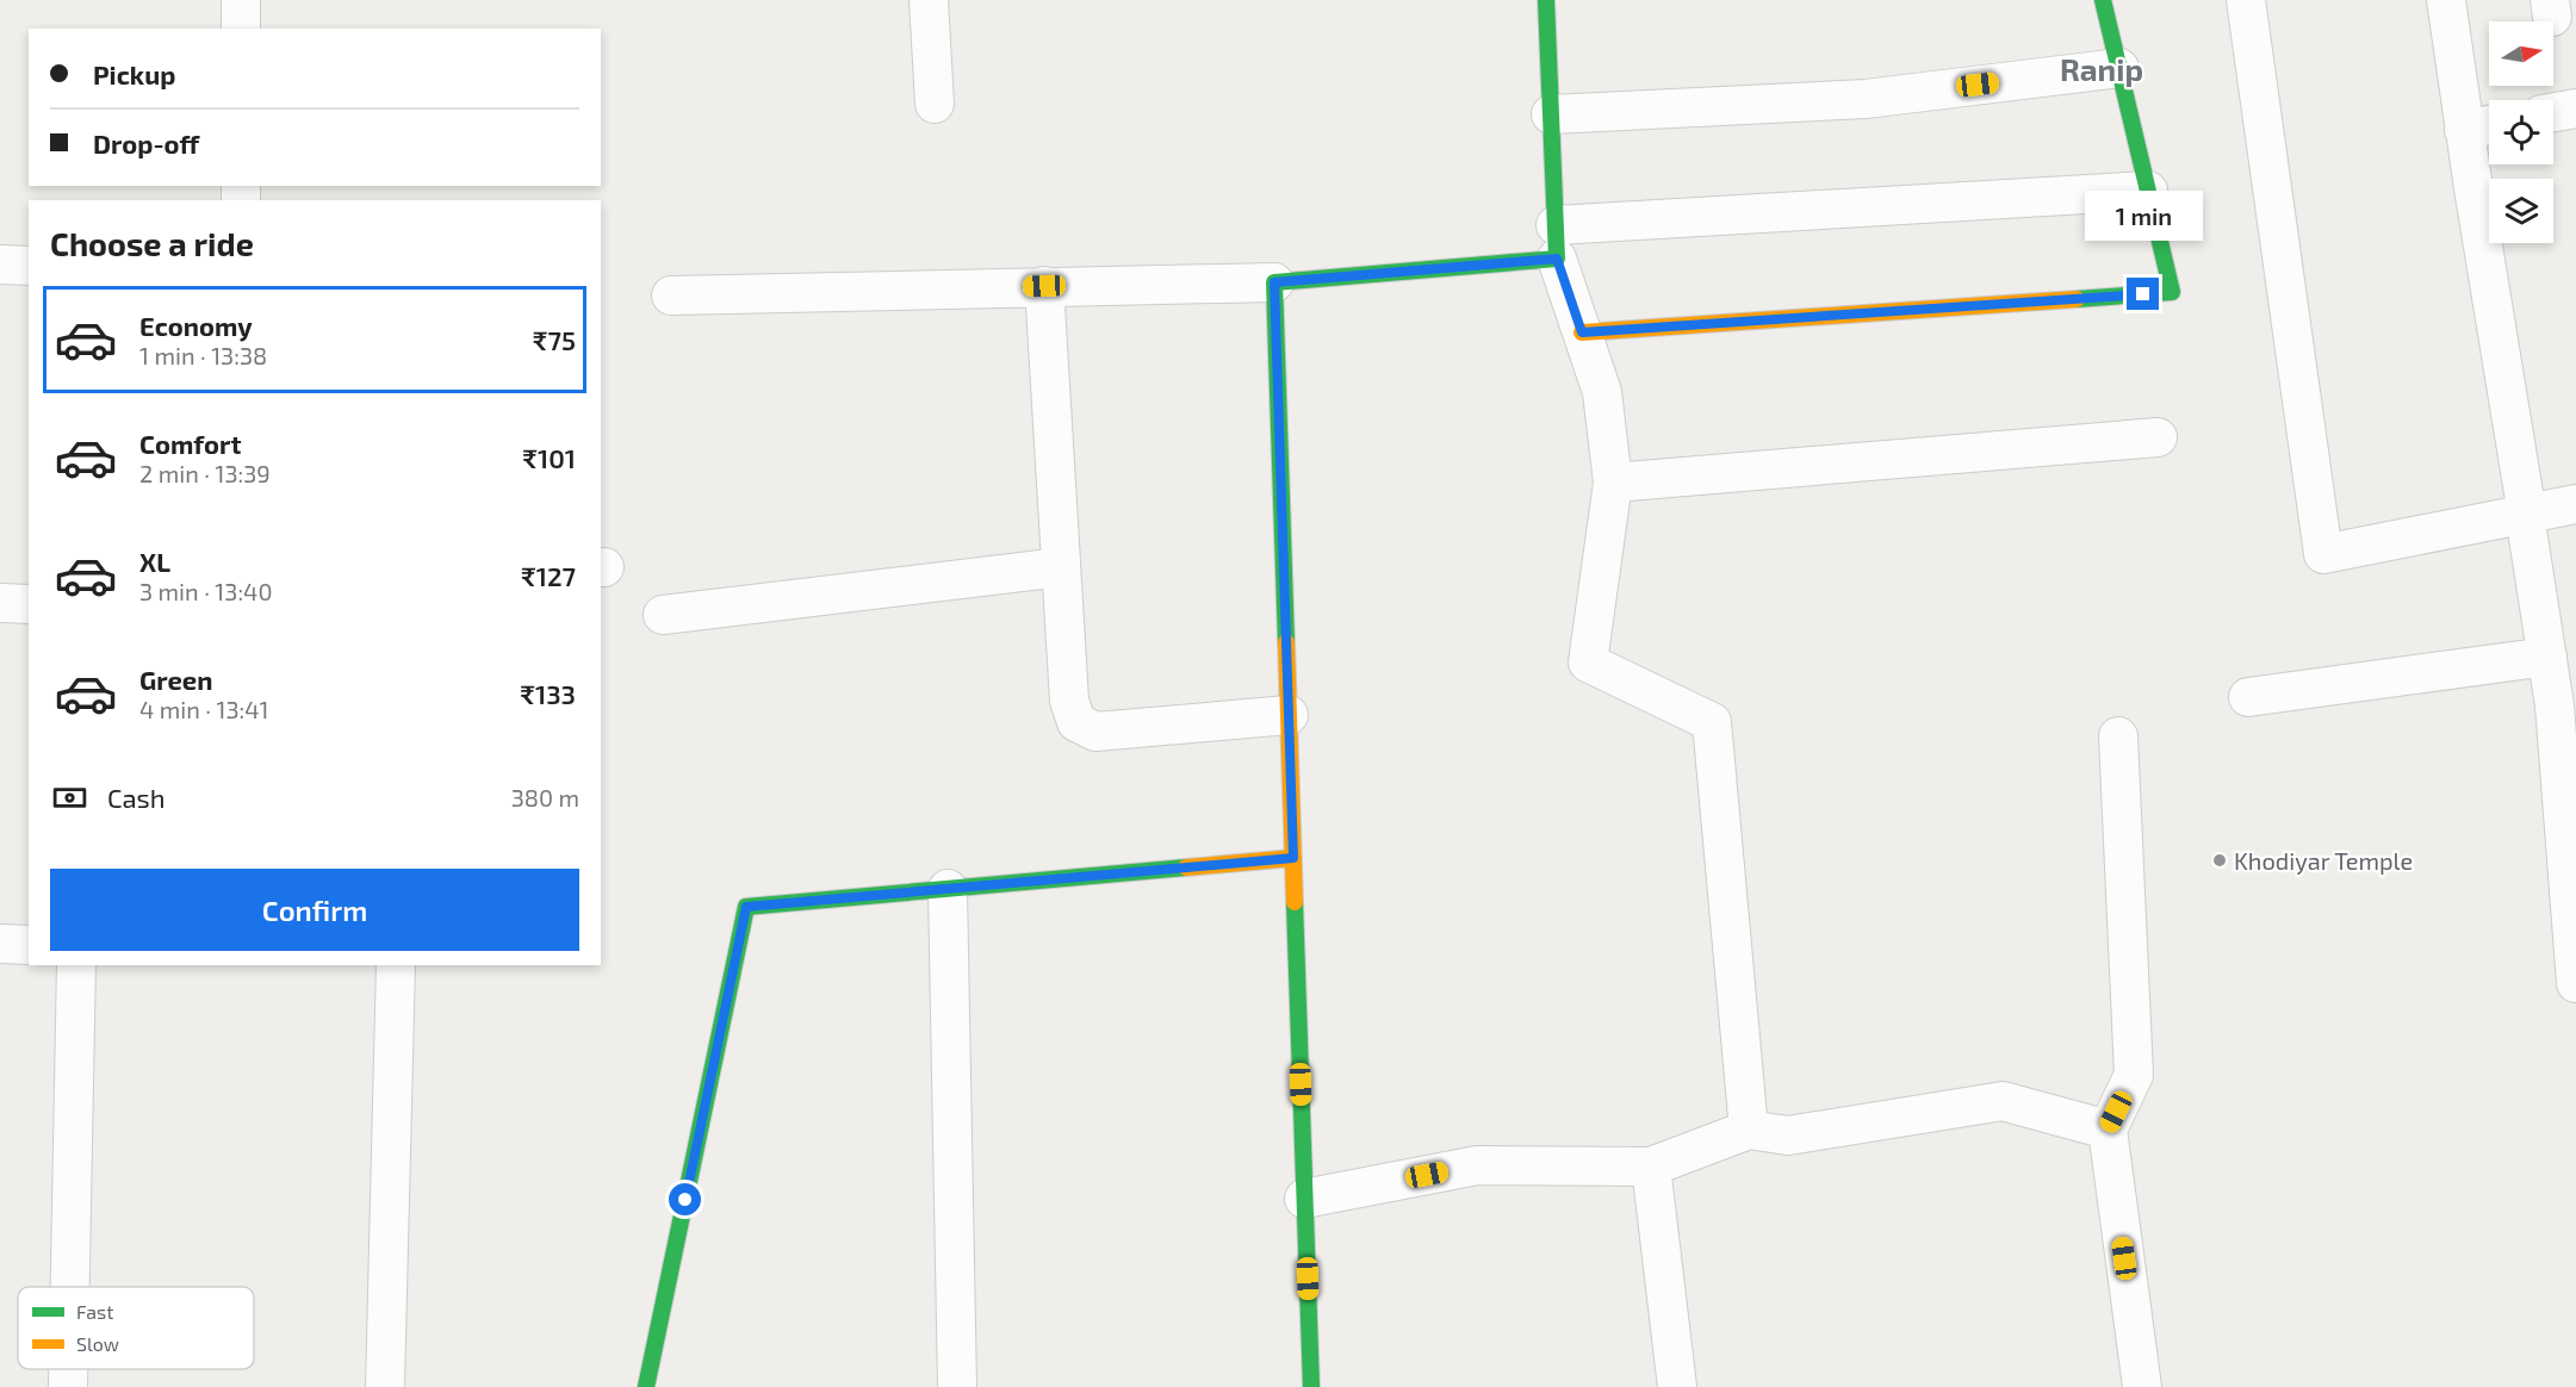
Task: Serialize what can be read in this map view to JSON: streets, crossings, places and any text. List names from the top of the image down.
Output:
{
  "districts": ["Ranip"],
  "places": ["Khodiyar Temple"],
  "legend": ["Fast", "Slow"],
  "north": "right",
  "page": {
    "banner": ["Pickup", "Drop-off"],
    "bubble": "1 min",
    "heading": "Choose a ride",
    "list": [
      {
        "name": "Economy",
        "note": "1 min · 13:38",
        "value": "₹75"
      },
      {
        "name": "Comfort",
        "note": "2 min · 13:39",
        "value": "₹101"
      },
      {
        "name": "XL",
        "note": "3 min · 13:40",
        "value": "₹127"
      },
      {
        "name": "Green",
        "note": "4 min · 13:41",
        "value": "₹133"
      }
    ],
    "pay": ["Cash", "380 m"],
    "buttons": "Confirm"
  }
}
